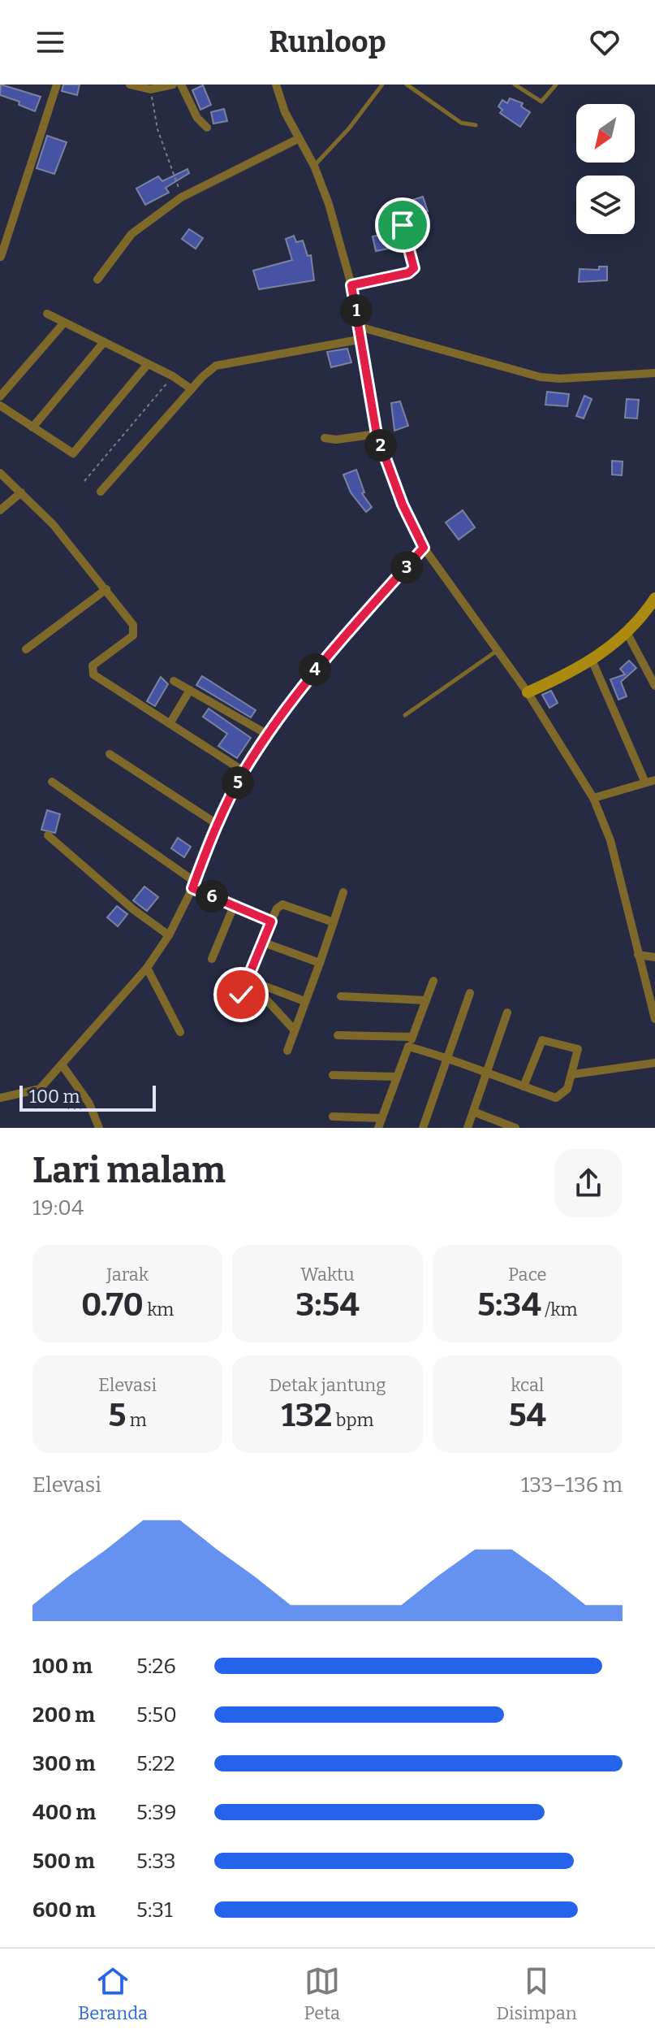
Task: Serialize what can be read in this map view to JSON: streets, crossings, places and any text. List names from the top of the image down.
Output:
{
  "scale_bar": "100 m",
  "north": "bottom left",
  "page": {
    "header": "Runloop",
    "pins": [
      "1",
      "2",
      "3",
      "4",
      "5",
      "6"
    ],
    "scale": "100 m",
    "heading": ["Lari malam", "19:04"],
    "stats": [
      ["Jarak", "0.70 km"],
      ["Waktu", "3:54"],
      ["Pace", "5:34 /km"],
      ["Elevasi", "5 m"],
      ["Detak jantung", "132 bpm"],
      ["kcal", "54"]
    ],
    "chart": ["Elevasi", "133–136 m"],
    "list": [
      {
        "name": "100 m",
        "note": "5:26"
      },
      {
        "name": "200 m",
        "note": "5:50"
      },
      {
        "name": "300 m",
        "note": "5:22"
      },
      {
        "name": "400 m",
        "note": "5:39"
      },
      {
        "name": "500 m",
        "note": "5:33"
      },
      {
        "name": "600 m",
        "note": "5:31"
      }
    ],
    "tabs": ["Beranda", "Peta", "Disimpan"]
  }
}
